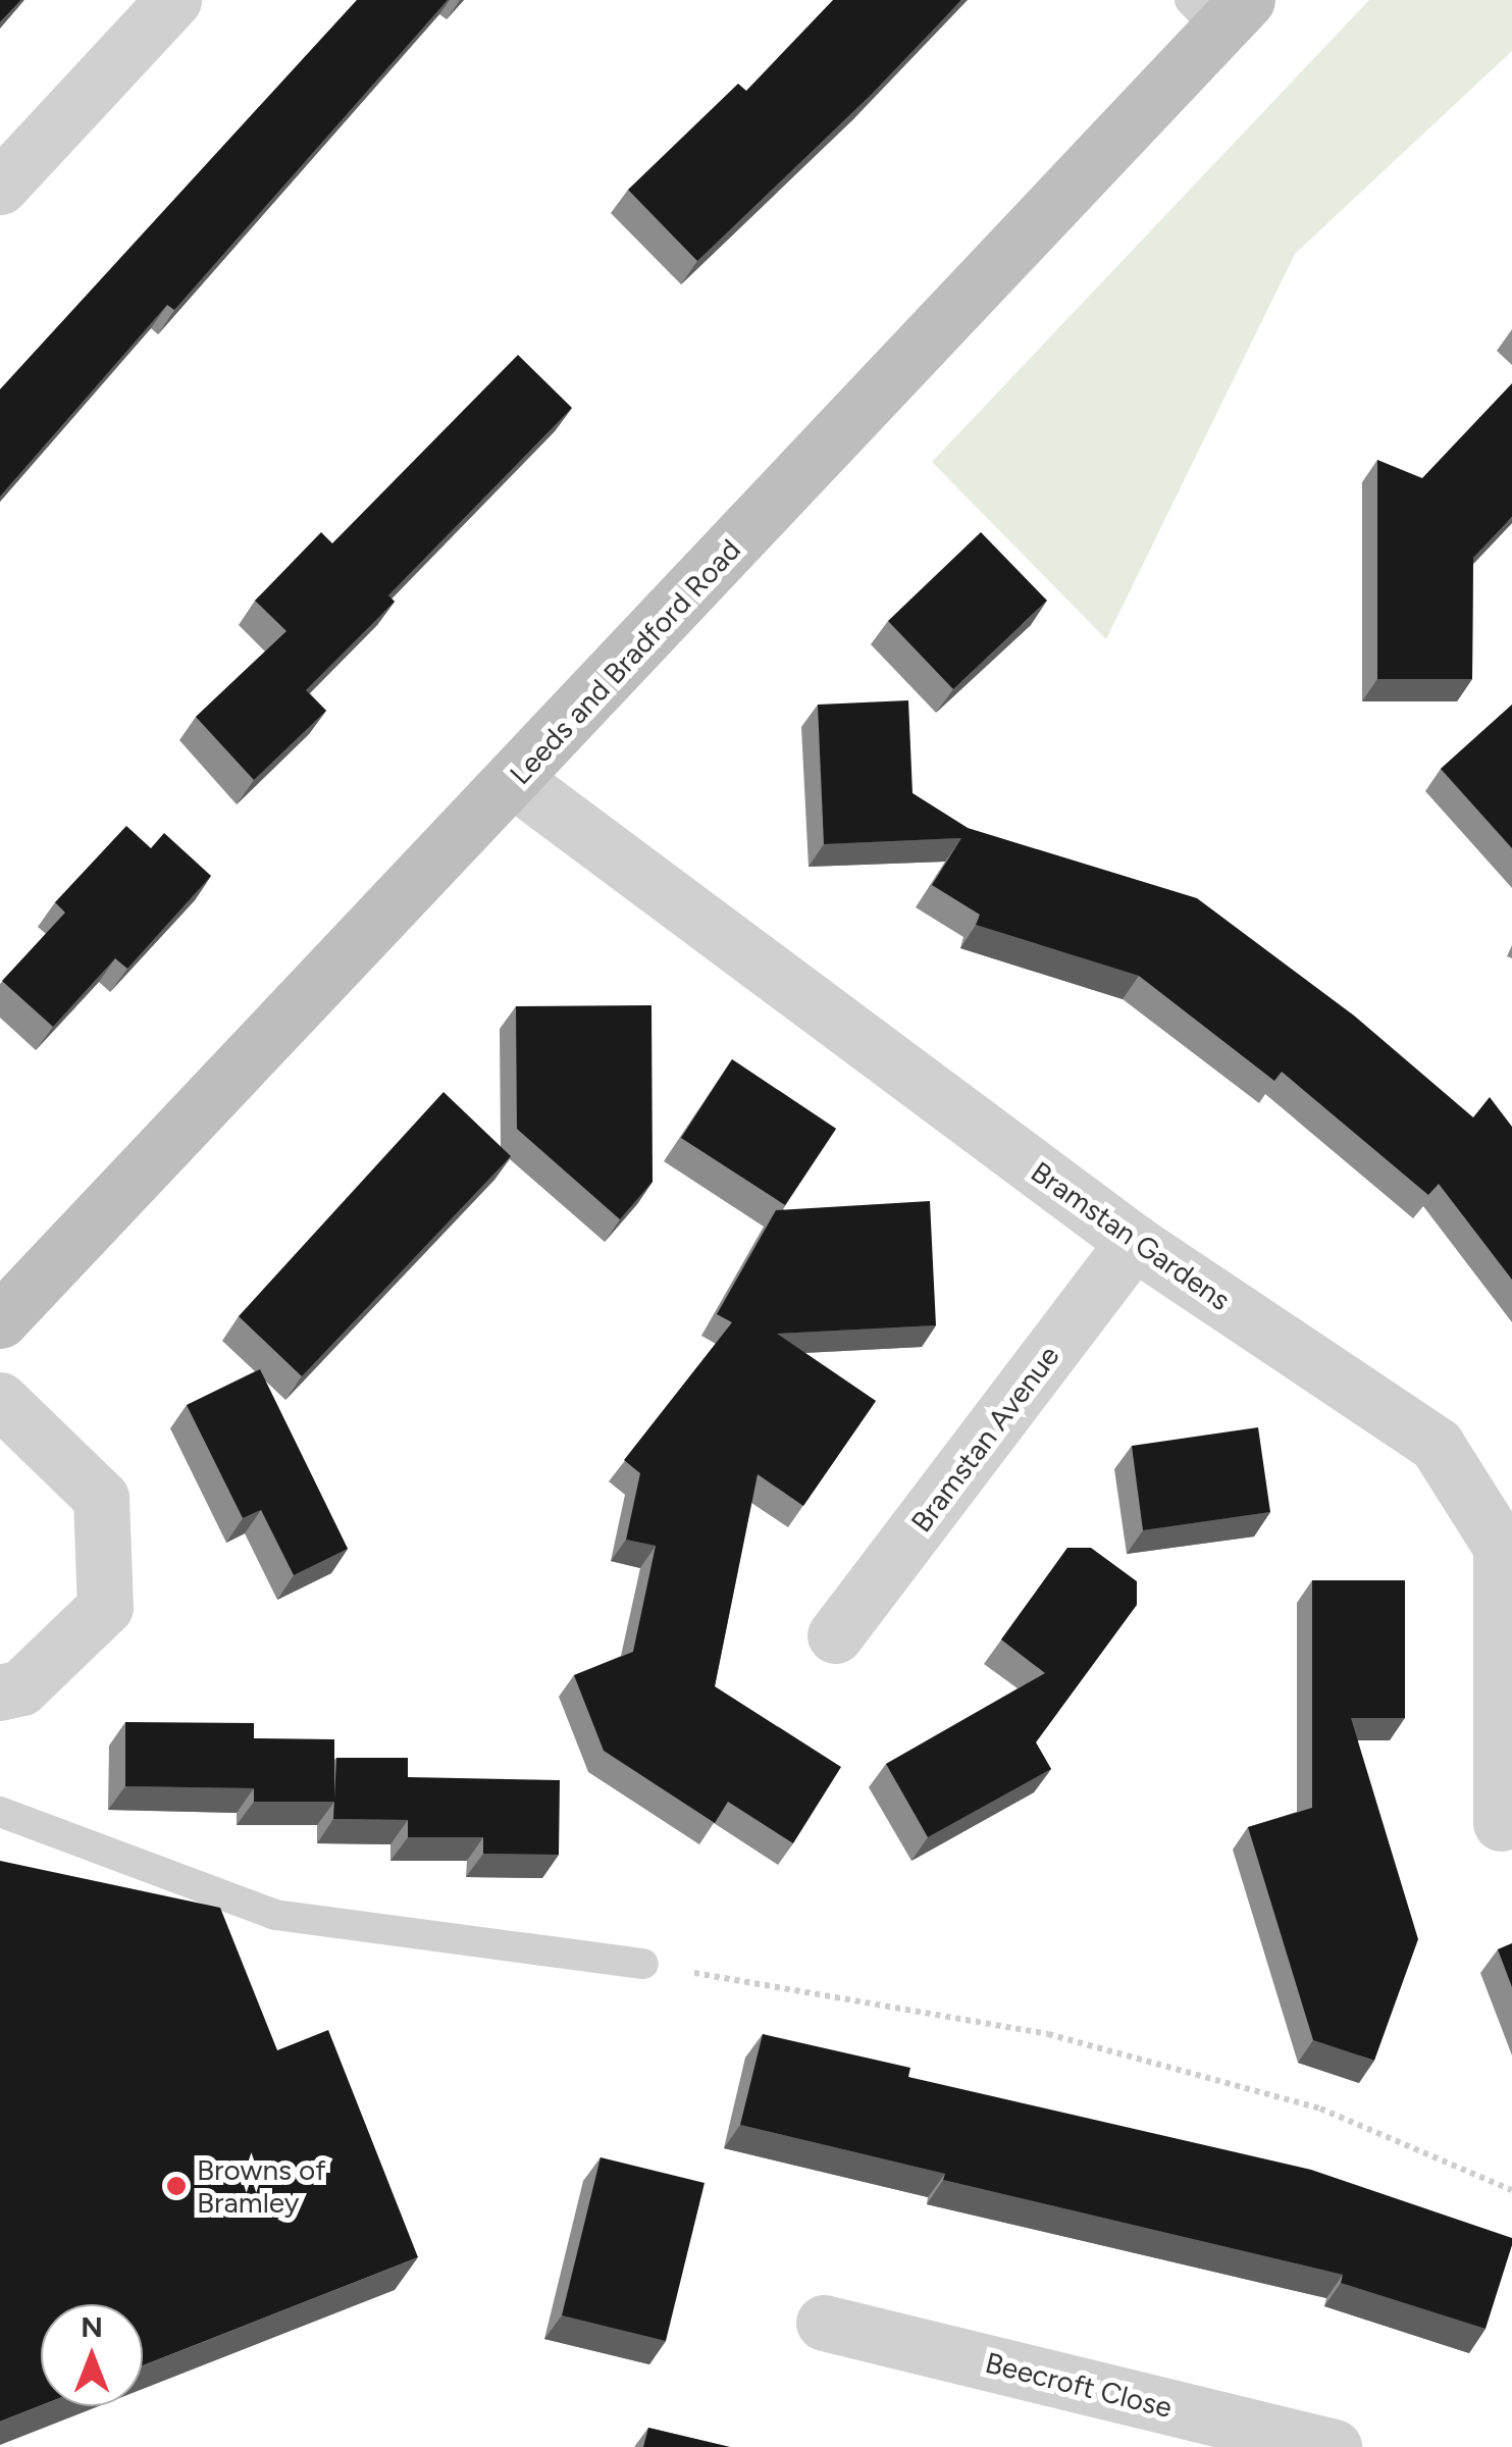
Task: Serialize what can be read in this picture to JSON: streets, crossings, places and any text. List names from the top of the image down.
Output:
{
  "streets": {
    "main road": ["Leeds and Bradford Road"],
    "street": ["Bramstan Gardens", "Bramstan Avenue", "Beecroft Close"]
  },
  "crossings": [
    ["Leeds and Bradford Road", "Bramstan Gardens"],
    ["Bramstan Gardens", "Bramstan Avenue"]
  ],
  "places": ["Browns of Bramley"],
  "north": "top"
}
